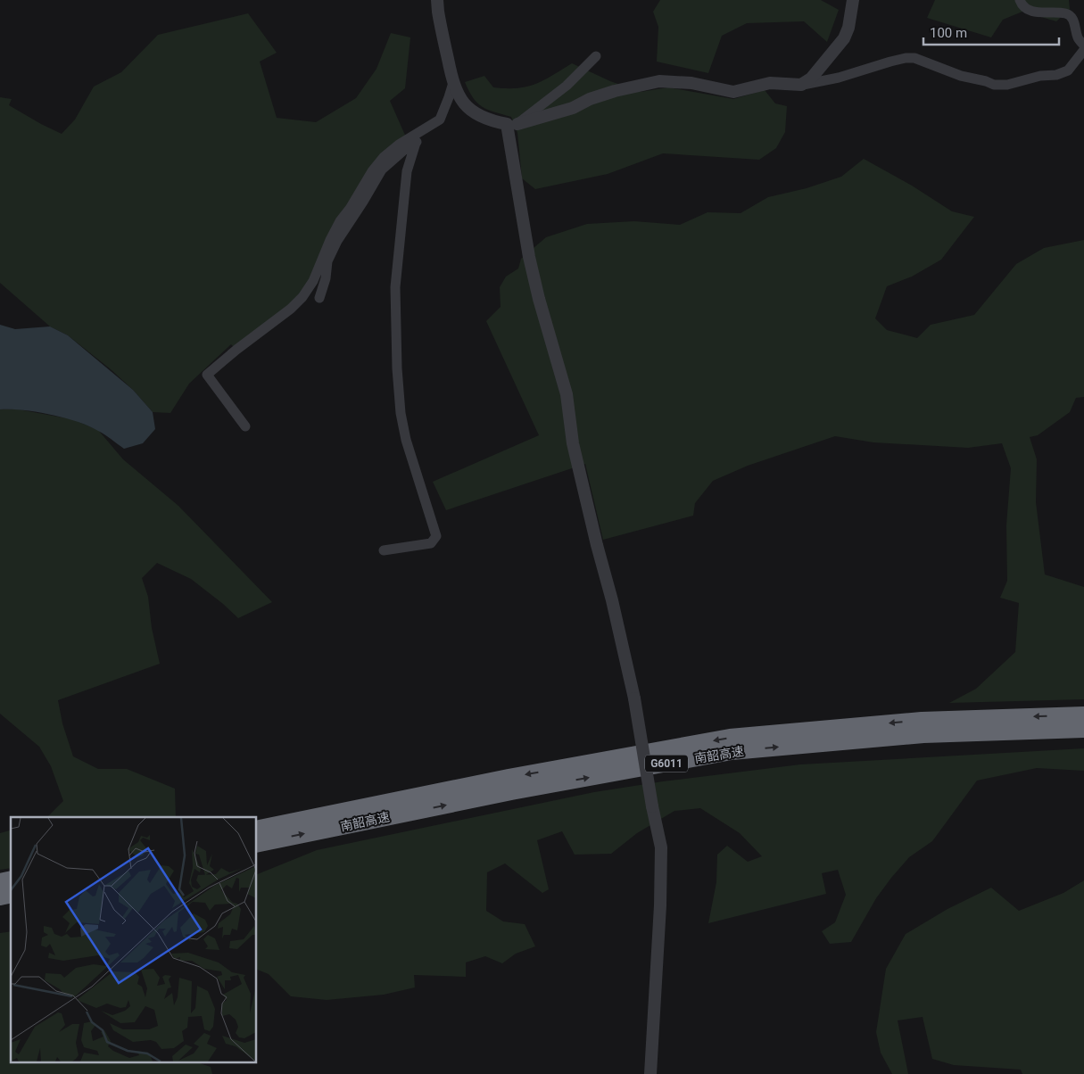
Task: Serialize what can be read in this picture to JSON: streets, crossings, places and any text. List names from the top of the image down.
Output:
{
  "streets": {
    "highway": ["南韶高速", "G6011"]
  },
  "scale_bar": "100 m"
}
